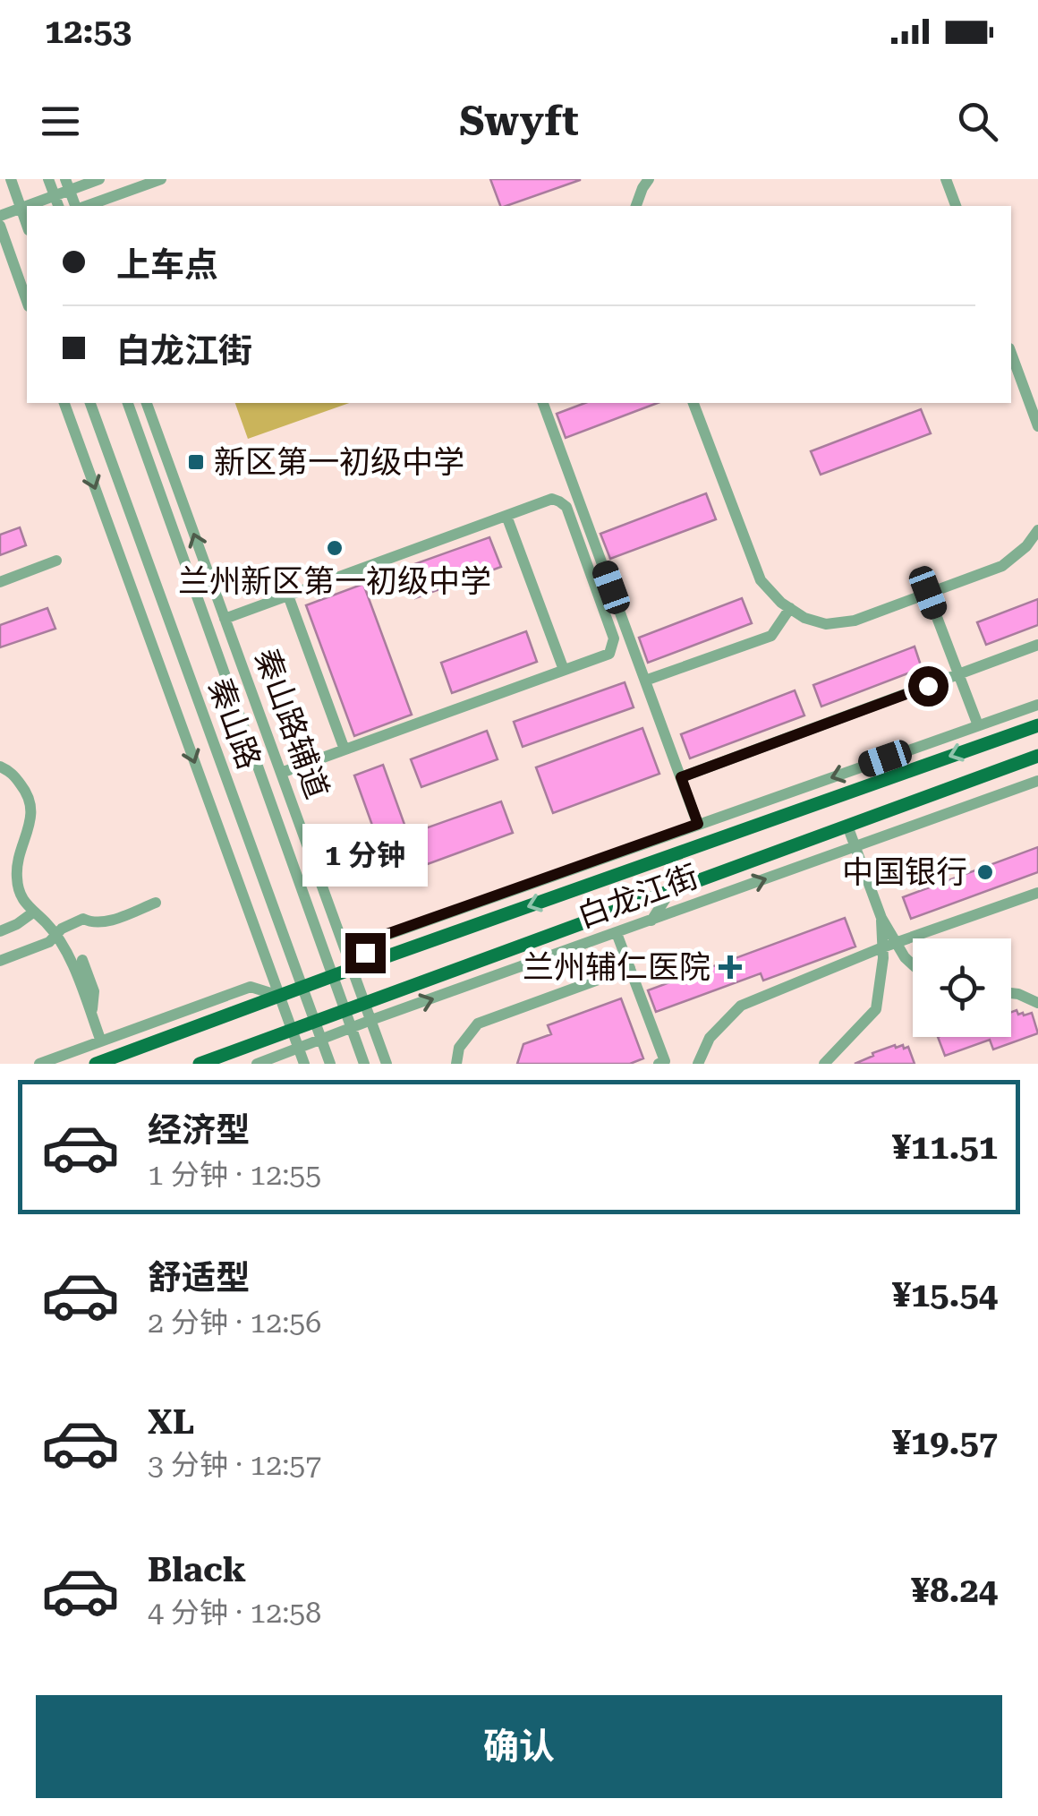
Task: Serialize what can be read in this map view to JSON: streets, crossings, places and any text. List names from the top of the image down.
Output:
{
  "streets": {
    "main road": ["白龙江街"],
    "street": ["秦山路", "秦山路辅道"]
  },
  "crossings": [
    ["秦山路", "白龙江街"],
    ["秦山路辅道", "白龙江街"]
  ],
  "places": {
    "transit": ["新区第一初级中学"],
    "other": ["兰州新区第一初级中学", "中国银行"],
    "health": ["兰州辅仁医院"]
  },
  "page": {
    "status": "12:53",
    "header": "Swyft",
    "banner": ["上车点", "白龙江街"],
    "bubble": "1 分钟",
    "list": [
      {
        "name": "经济型",
        "note": "1 分钟 · 12:55",
        "value": "¥11.51"
      },
      {
        "name": "舒适型",
        "note": "2 分钟 · 12:56",
        "value": "¥15.54"
      },
      {
        "name": "XL",
        "note": "3 分钟 · 12:57",
        "value": "¥19.57"
      },
      {
        "name": "Black",
        "note": "4 分钟 · 12:58",
        "value": "¥8.24"
      }
    ],
    "buttons": "确认"
  }
}
